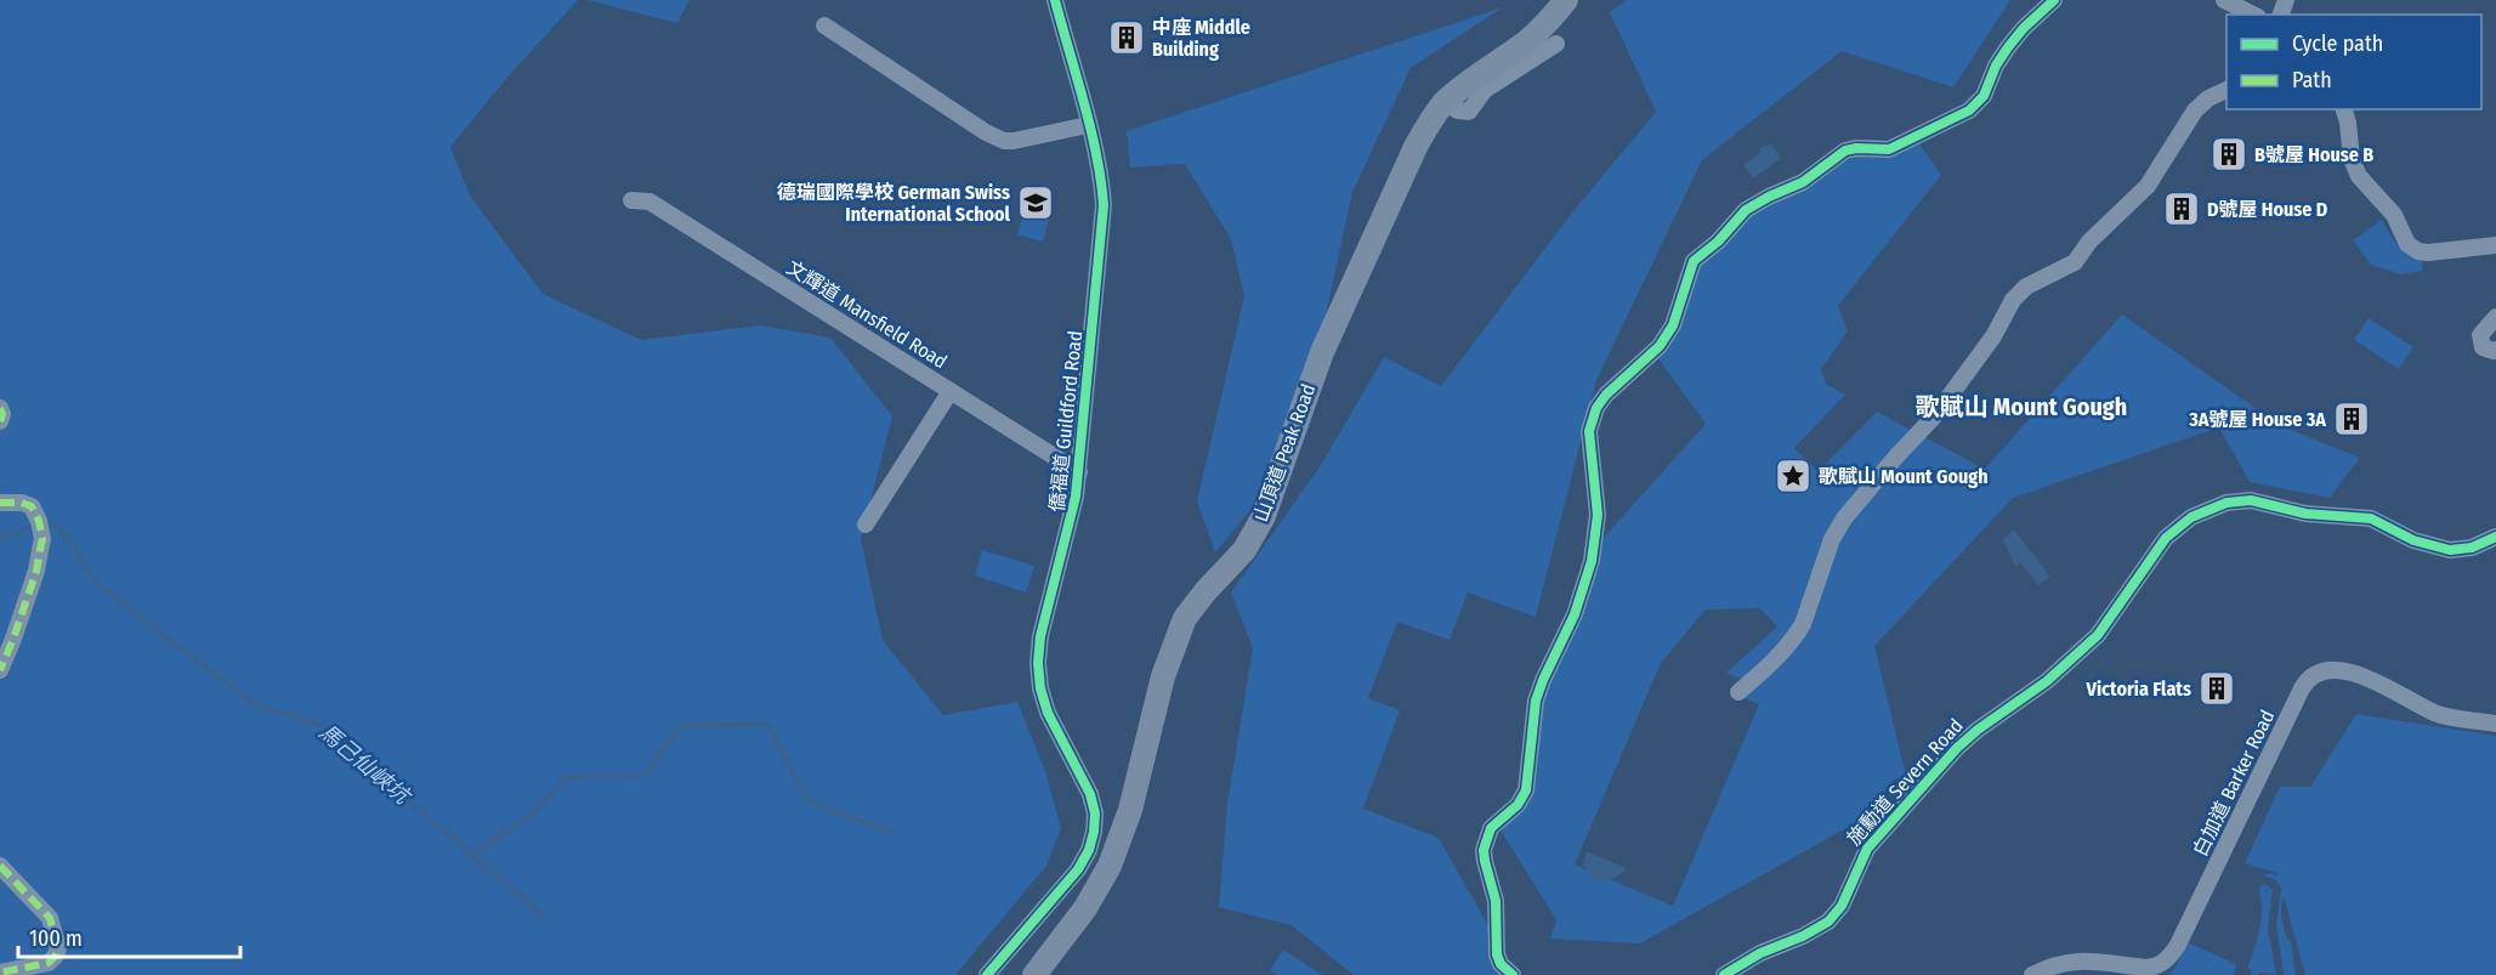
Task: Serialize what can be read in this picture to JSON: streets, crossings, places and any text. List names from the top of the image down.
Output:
{
  "streets": {
    "main road": ["山頂道 Peak Road"],
    "street": [
      "文輝道 Mansfield Road",
      "僑福道 Guildford Road",
      "施勳道 Severn Road",
      "白加道 Barker Road"
    ]
  },
  "crossings": [
    ["文輝道 Mansfield Road", "僑福道 Guildford Road"]
  ],
  "districts": ["歌賦山 Mount Gough"],
  "water": ["馬己仙峽坑"],
  "places": {
    "building": [
      "中座 Middle Building",
      "B號屋 House B",
      "D號屋 House D",
      "3A號屋 House 3A",
      "Victoria Flats"
    ],
    "school or university": ["德瑞國際學校 German Swiss International School"],
    "place": ["歌賦山 Mount Gough"]
  },
  "legend": ["Cycle path", "Path"],
  "scale_bar": "100 m"
}
